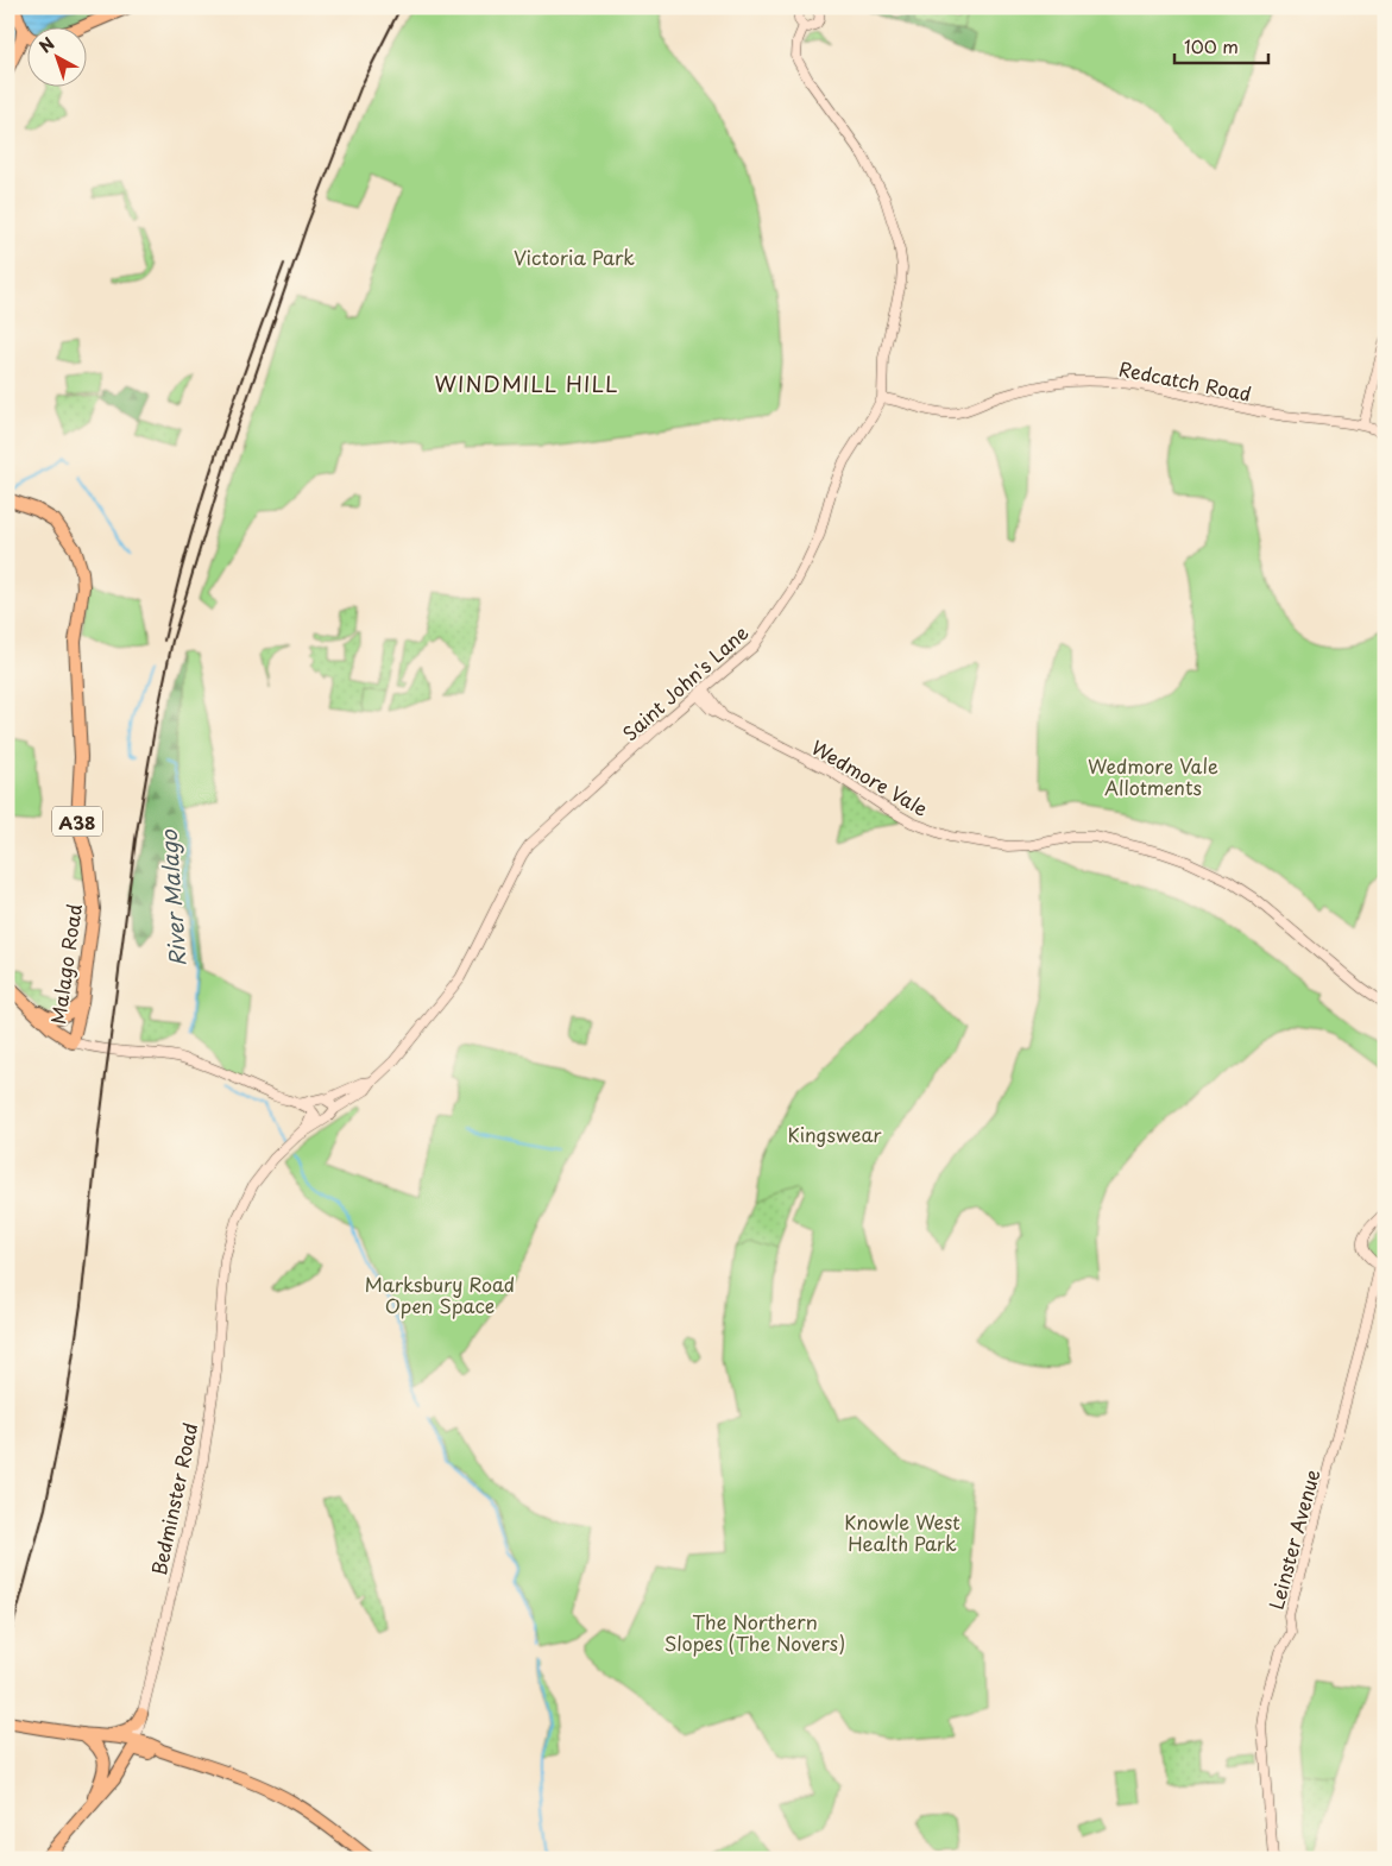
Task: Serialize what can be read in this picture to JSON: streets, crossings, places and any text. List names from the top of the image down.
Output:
{
  "streets": {
    "highway": ["A38", "Malago Road", "Bedminster Road"],
    "main road": [
      "Redcatch Road",
      "Saint John's Lane",
      "Wedmore Vale",
      "Leinster Avenue"
    ]
  },
  "crossings": [
    ["Redcatch Road", "Saint John's Lane"],
    ["Saint John's Lane", "Wedmore Vale"],
    ["Saint John's Lane", "Bedminster Road"]
  ],
  "districts": ["WINDMILL HILL"],
  "water": ["River Malago"],
  "parks": [
    "Victoria Park",
    "Wedmore Vale Allotments",
    "Kingswear",
    "Marksbury Road Open Space",
    "Knowle West Health Park",
    "The Northern Slopes (The Novers)"
  ],
  "scale_bar": "100 m",
  "north": "top left"
}
